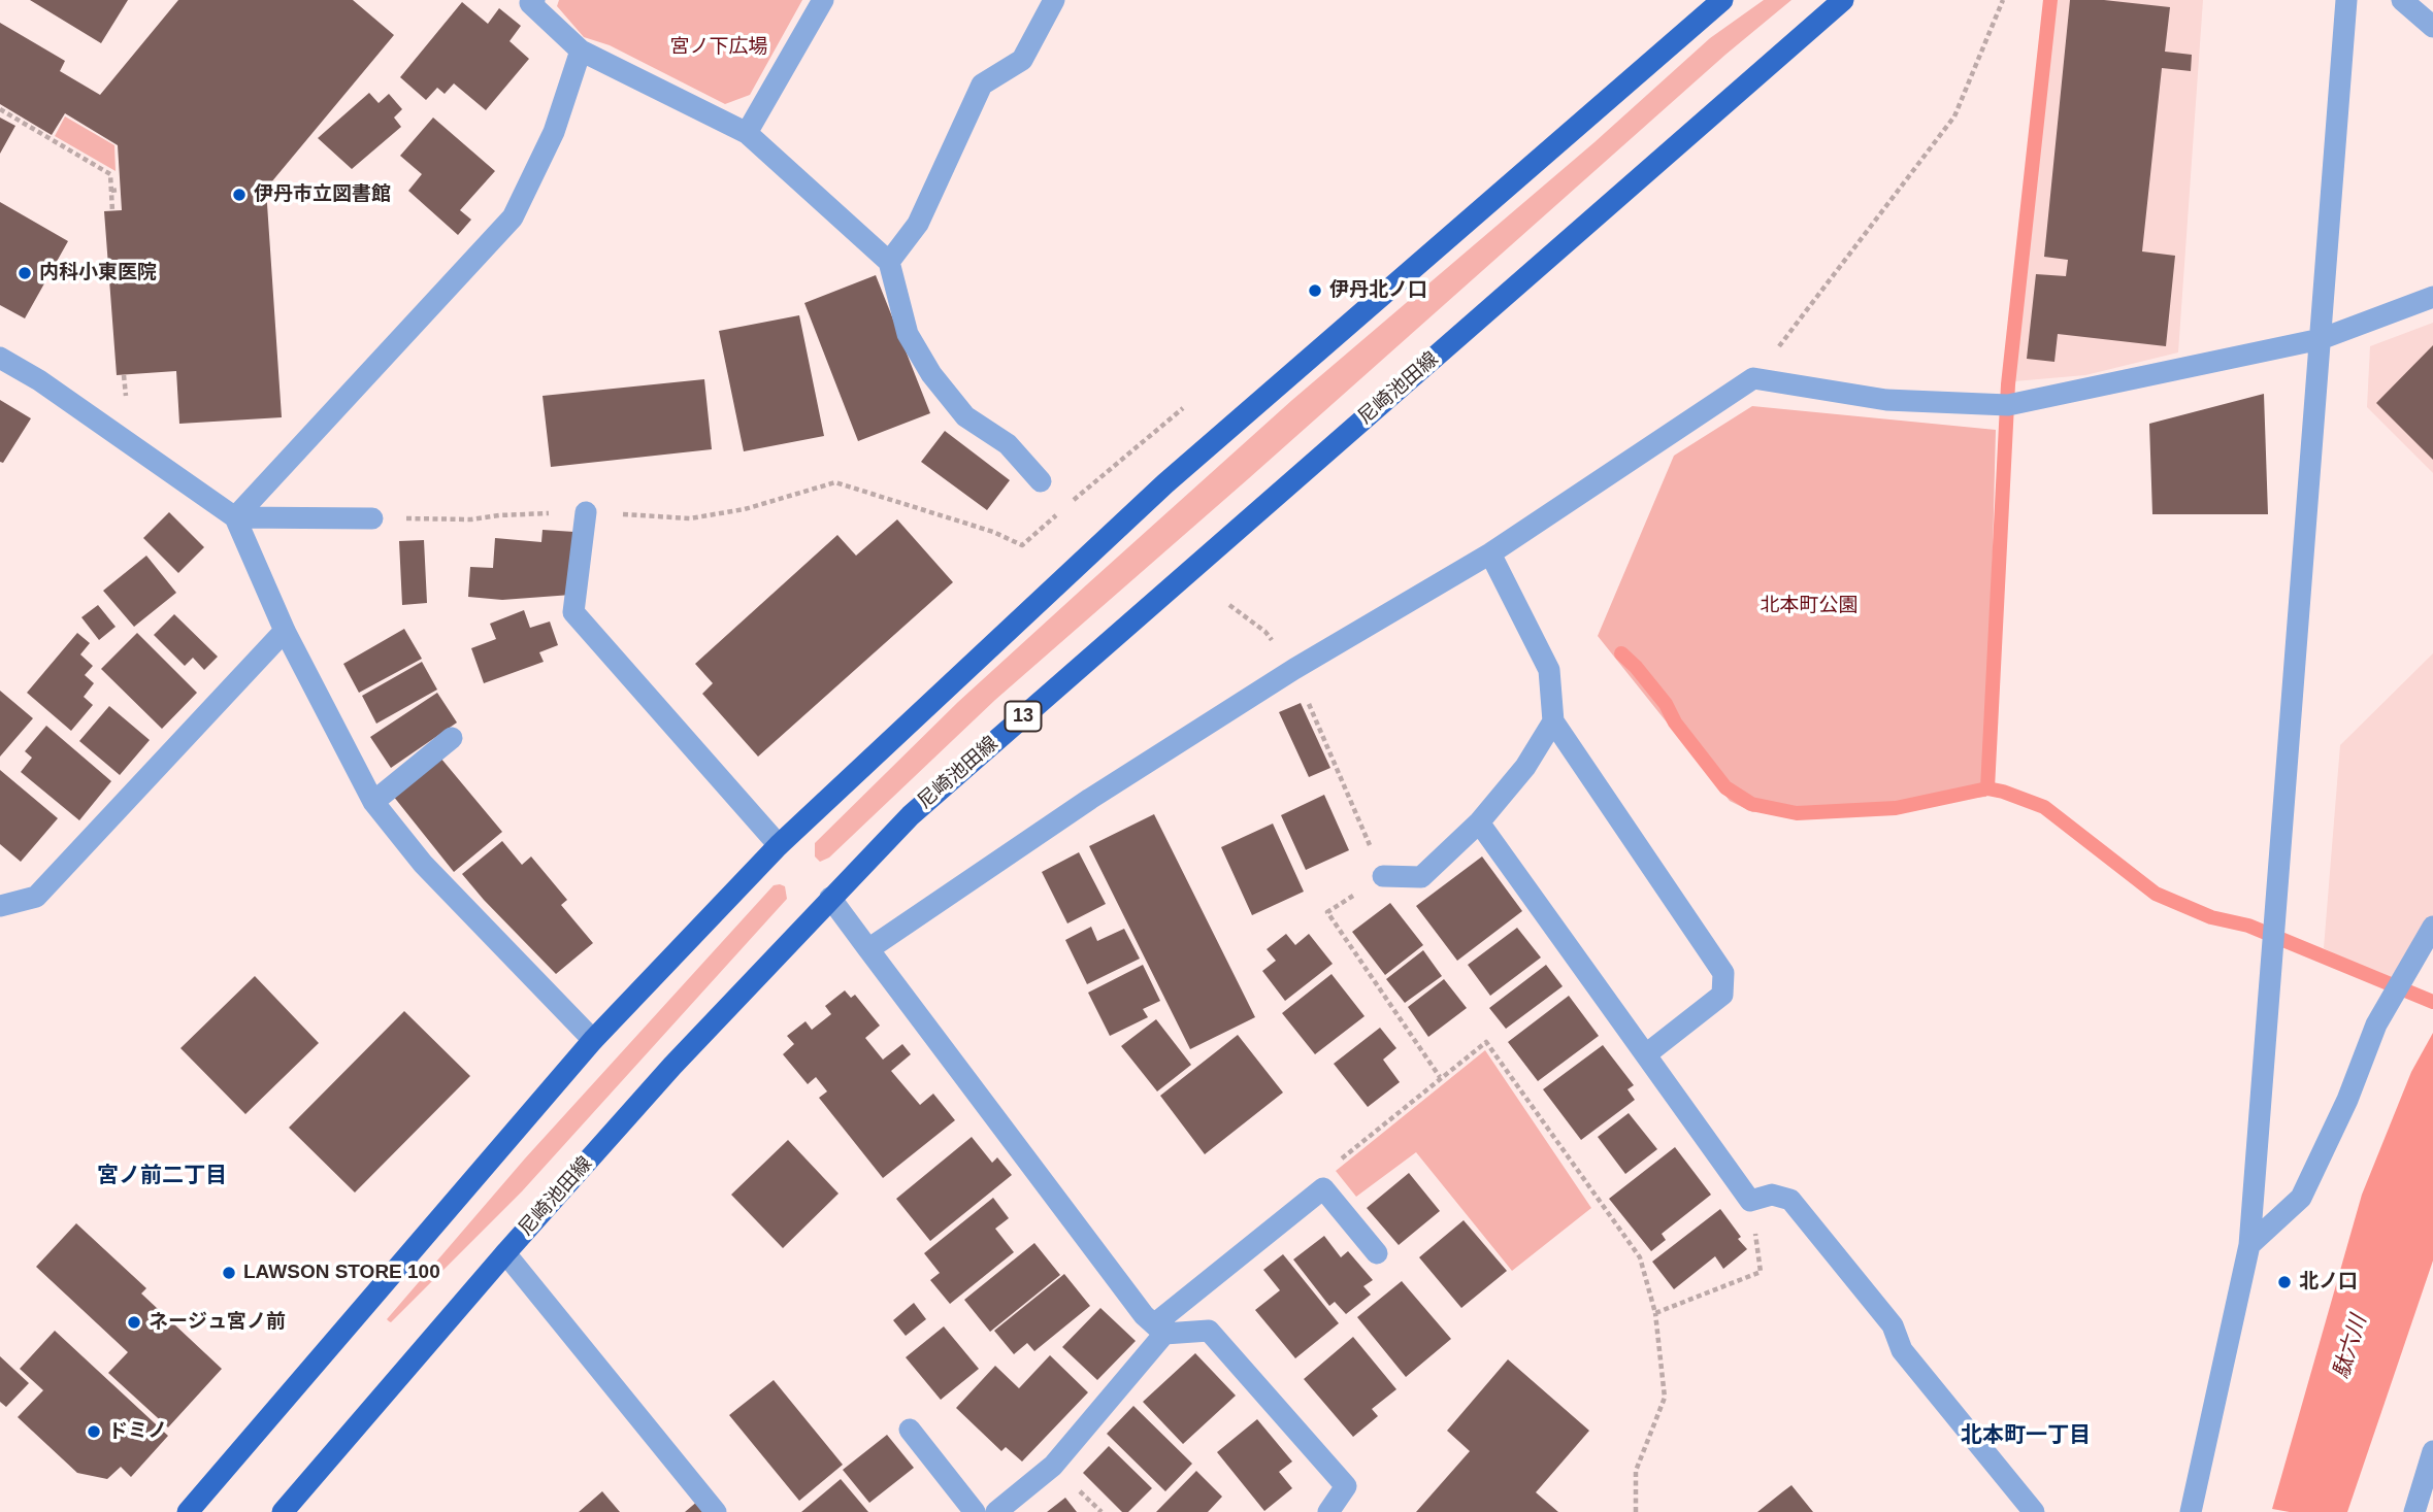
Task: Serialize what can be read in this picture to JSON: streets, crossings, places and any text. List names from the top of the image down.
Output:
{
  "streets": {
    "main road": ["尼崎池田線", "13"]
  },
  "districts": ["宮ノ前二丁目", "北本町一丁目"],
  "water": ["駄六川"],
  "parks": ["宮ノ下広場", "北本町公園"],
  "places": [
    "伊丹市立図書館",
    "内科小東医院",
    "伊丹北ノ口",
    "LAWSON STORE 100",
    "北ノ口",
    "ネージュ宮ノ前",
    "ドミノ"
  ]
}
